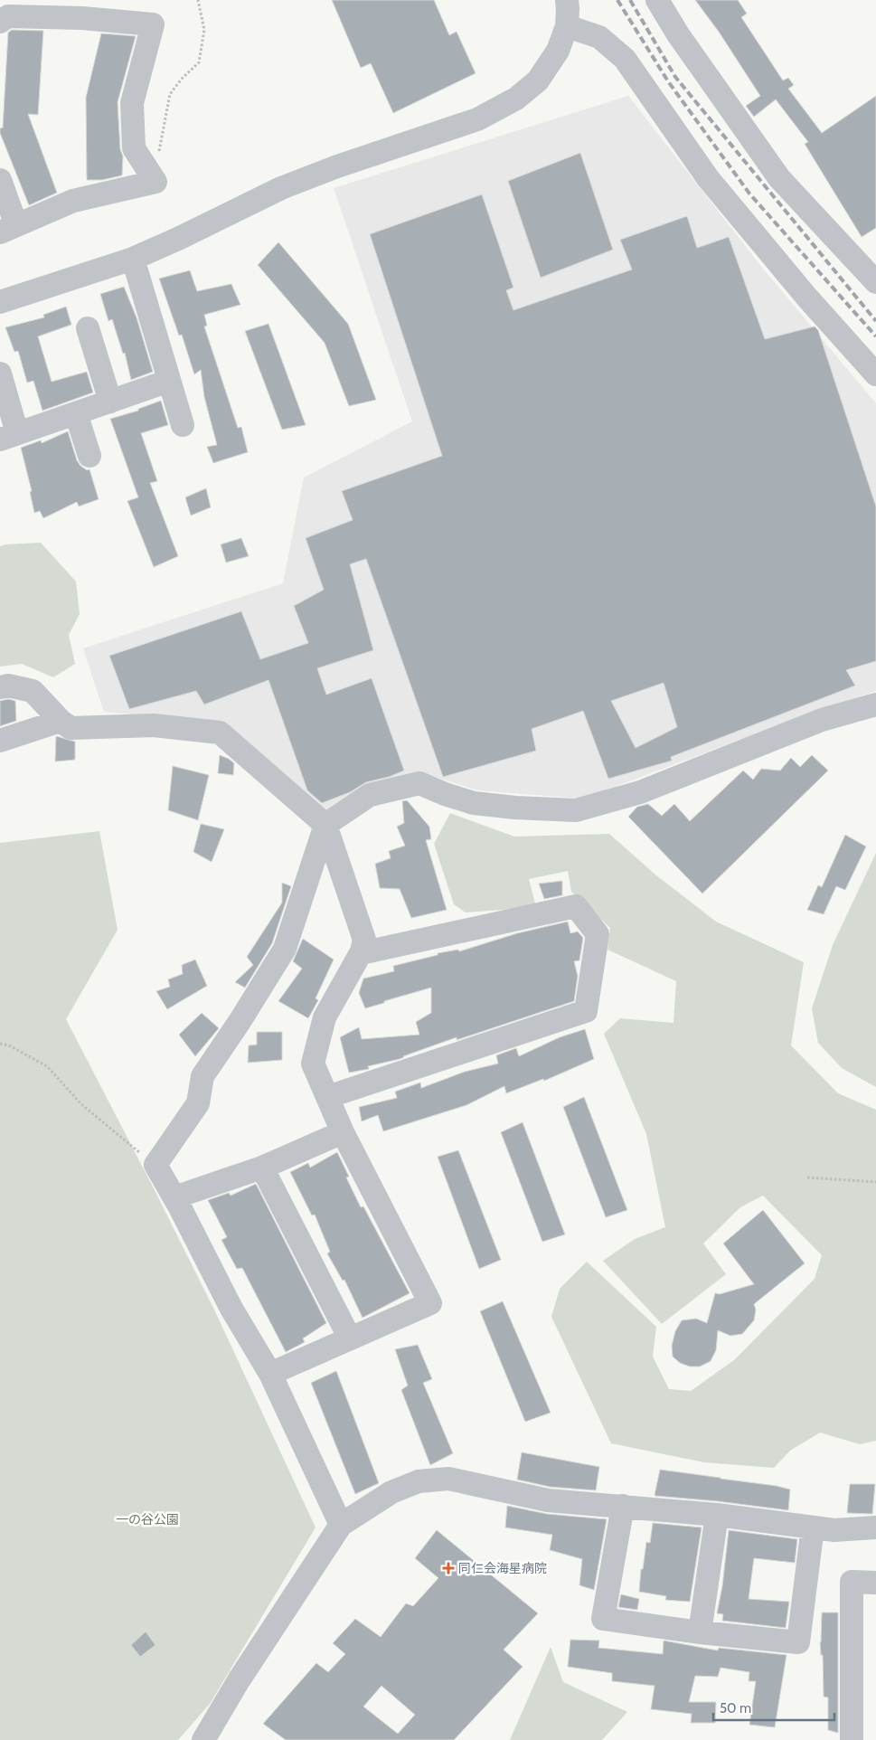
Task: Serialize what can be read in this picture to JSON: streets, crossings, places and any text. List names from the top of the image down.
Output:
{
  "parks": ["一の谷公園"],
  "places": {
    "health": ["同仁会海星病院"]
  },
  "scale_bar": "50 m"
}
